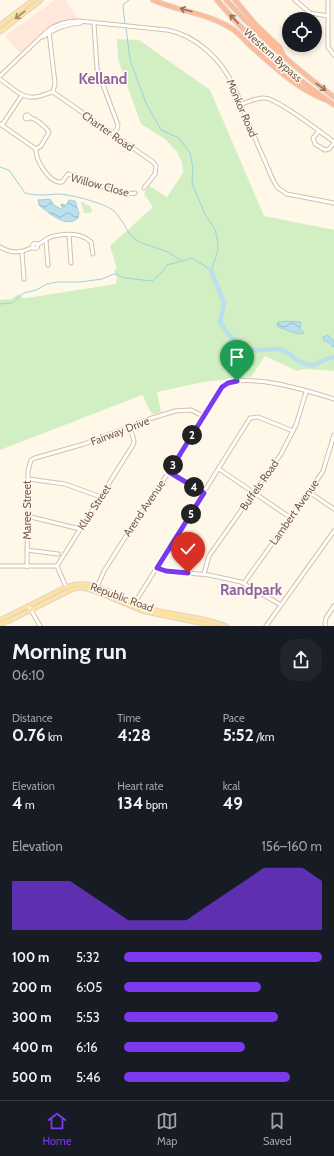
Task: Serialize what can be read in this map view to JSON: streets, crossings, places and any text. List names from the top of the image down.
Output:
{
  "streets": {
    "highway": ["Western Bypass"],
    "main road": ["Republic Road"],
    "street": [
      "Monkor Road",
      "Charter Road",
      "Willow Close",
      "Fairway Drive",
      "Buffels Road",
      "Klub Street",
      "Arend Avenue",
      "Maree Street",
      "Lambert Avenue"
    ]
  },
  "crossings": [
    ["Fairway Drive", "Klub Street"],
    ["Fairway Drive", "Arend Avenue"],
    ["Fairway Drive", "Maree Street"],
    ["Buffels Road", "Arend Avenue"],
    ["Arend Avenue", "Republic Road"]
  ],
  "districts": ["Kelland", "Randpark"],
  "page": {
    "pins": [
      "2",
      "3",
      "4",
      "5"
    ],
    "heading": ["Morning run", "06:10"],
    "stats": [
      ["Distance", "0.76 km"],
      ["Time", "4:28"],
      ["Pace", "5:52 /km"],
      ["Elevation", "4 m"],
      ["Heart rate", "134 bpm"],
      ["kcal", "49"]
    ],
    "chart": ["Elevation", "156–160 m"],
    "list": [
      {
        "name": "100 m",
        "note": "5:32"
      },
      {
        "name": "200 m",
        "note": "6:05"
      },
      {
        "name": "300 m",
        "note": "5:53"
      },
      {
        "name": "400 m",
        "note": "6:16"
      },
      {
        "name": "500 m",
        "note": "5:46"
      }
    ],
    "tabs": ["Home", "Map", "Saved"]
  }
}
